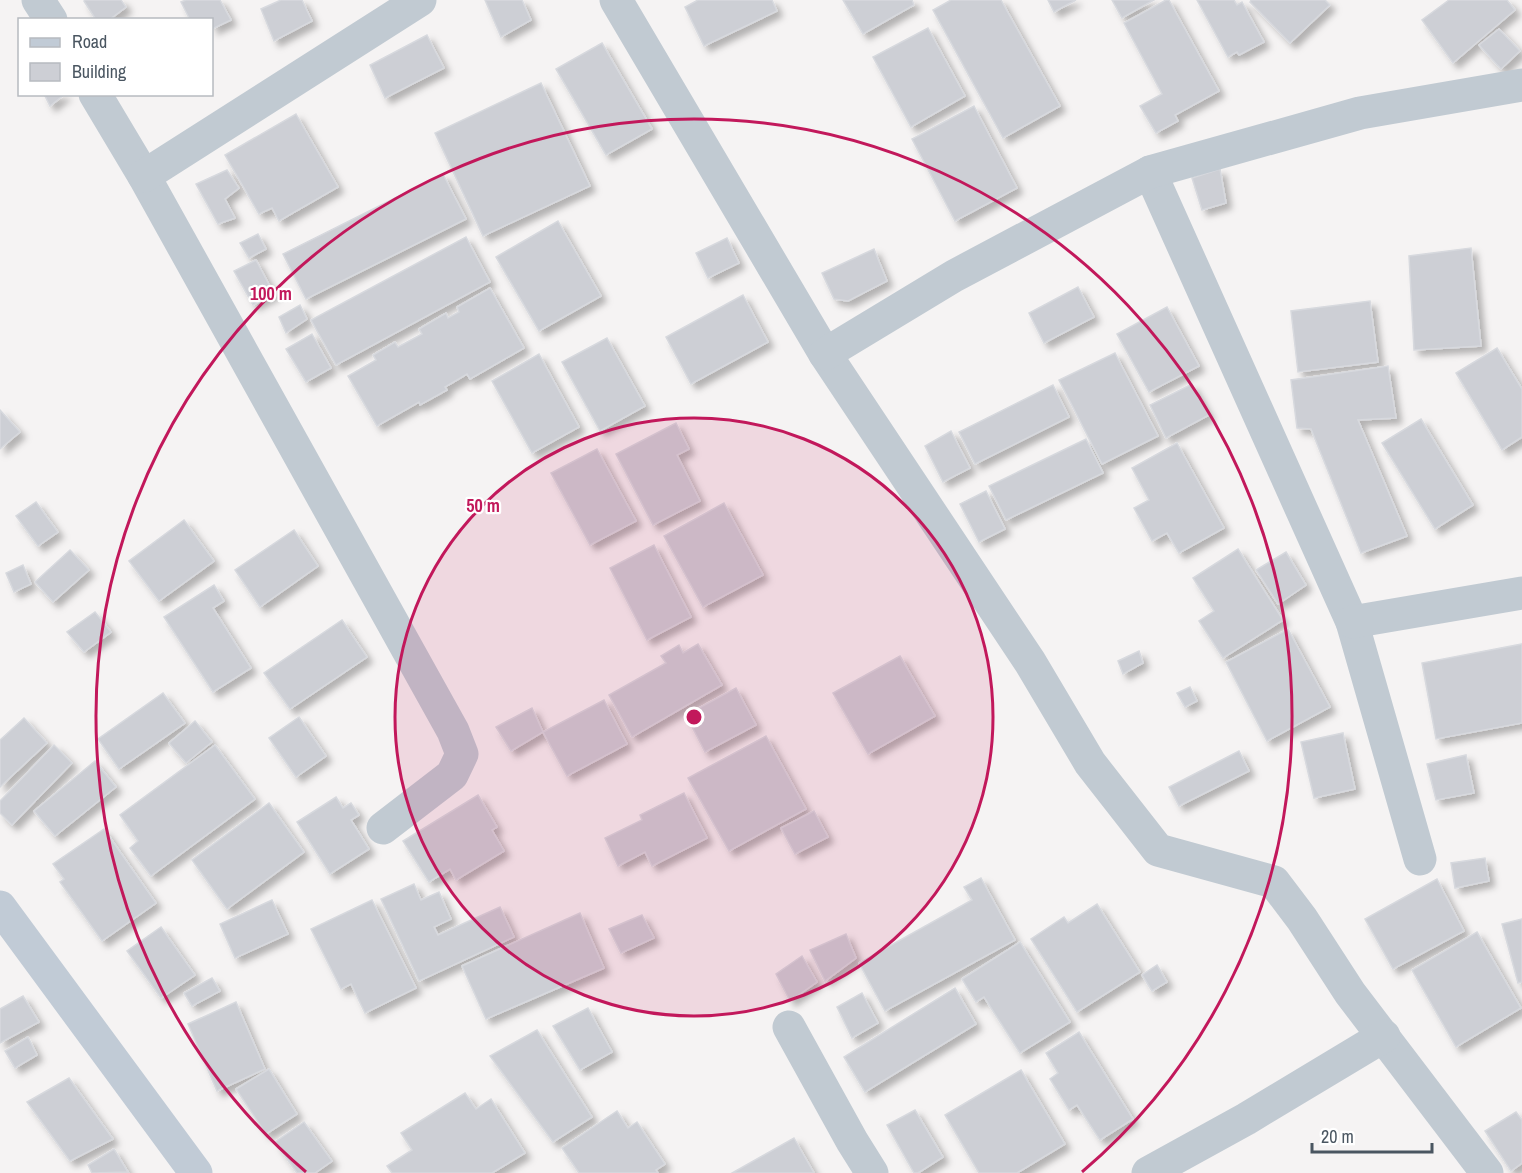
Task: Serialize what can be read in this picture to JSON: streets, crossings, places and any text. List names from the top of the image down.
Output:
{
  "legend": ["Road", "Building"],
  "scale_bar": "20 m",
  "rings": ["100 m", "50 m"]
}
